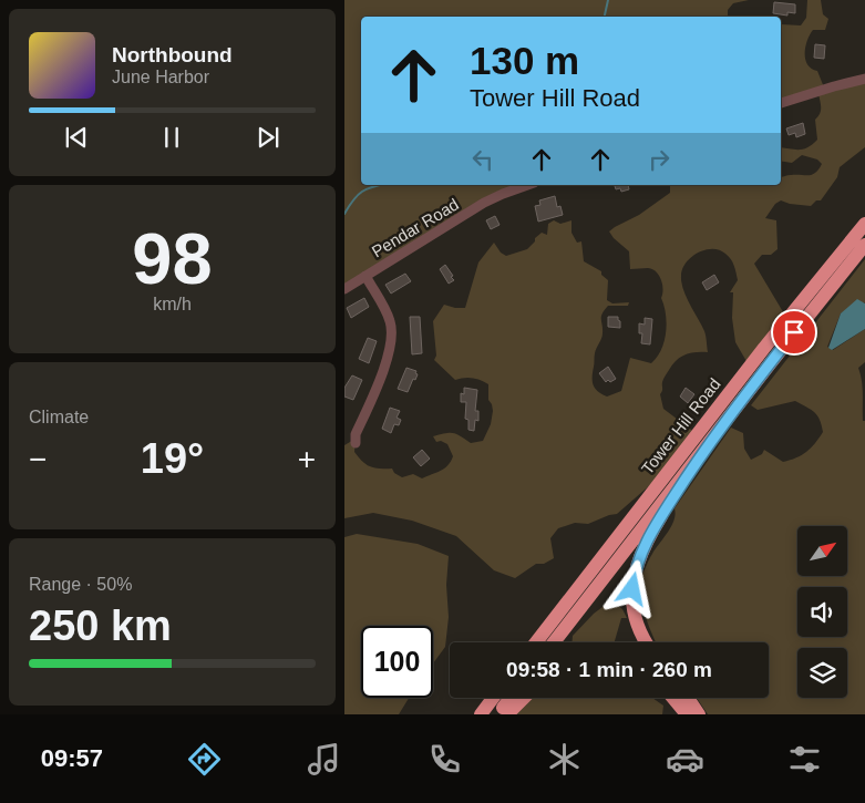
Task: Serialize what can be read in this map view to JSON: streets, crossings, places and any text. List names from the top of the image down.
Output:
{
  "streets": {
    "highway": ["Tower Hill Road"],
    "street": ["Pendar Road"]
  },
  "north": "top right",
  "page": {
    "turn": ["130 m", "Tower Hill Road"],
    "song": ["Northbound", "June Harbor"],
    "tile": [
      ["98", "km/h"],
      "Climate",
      ["Range · 50%", "250 km"]
    ],
    "heat": ["−", "19°", "+"],
    "limit": "100",
    "trip": "09:58 · 1 min · 260 m",
    "tabs": "09:57"
  }
}
